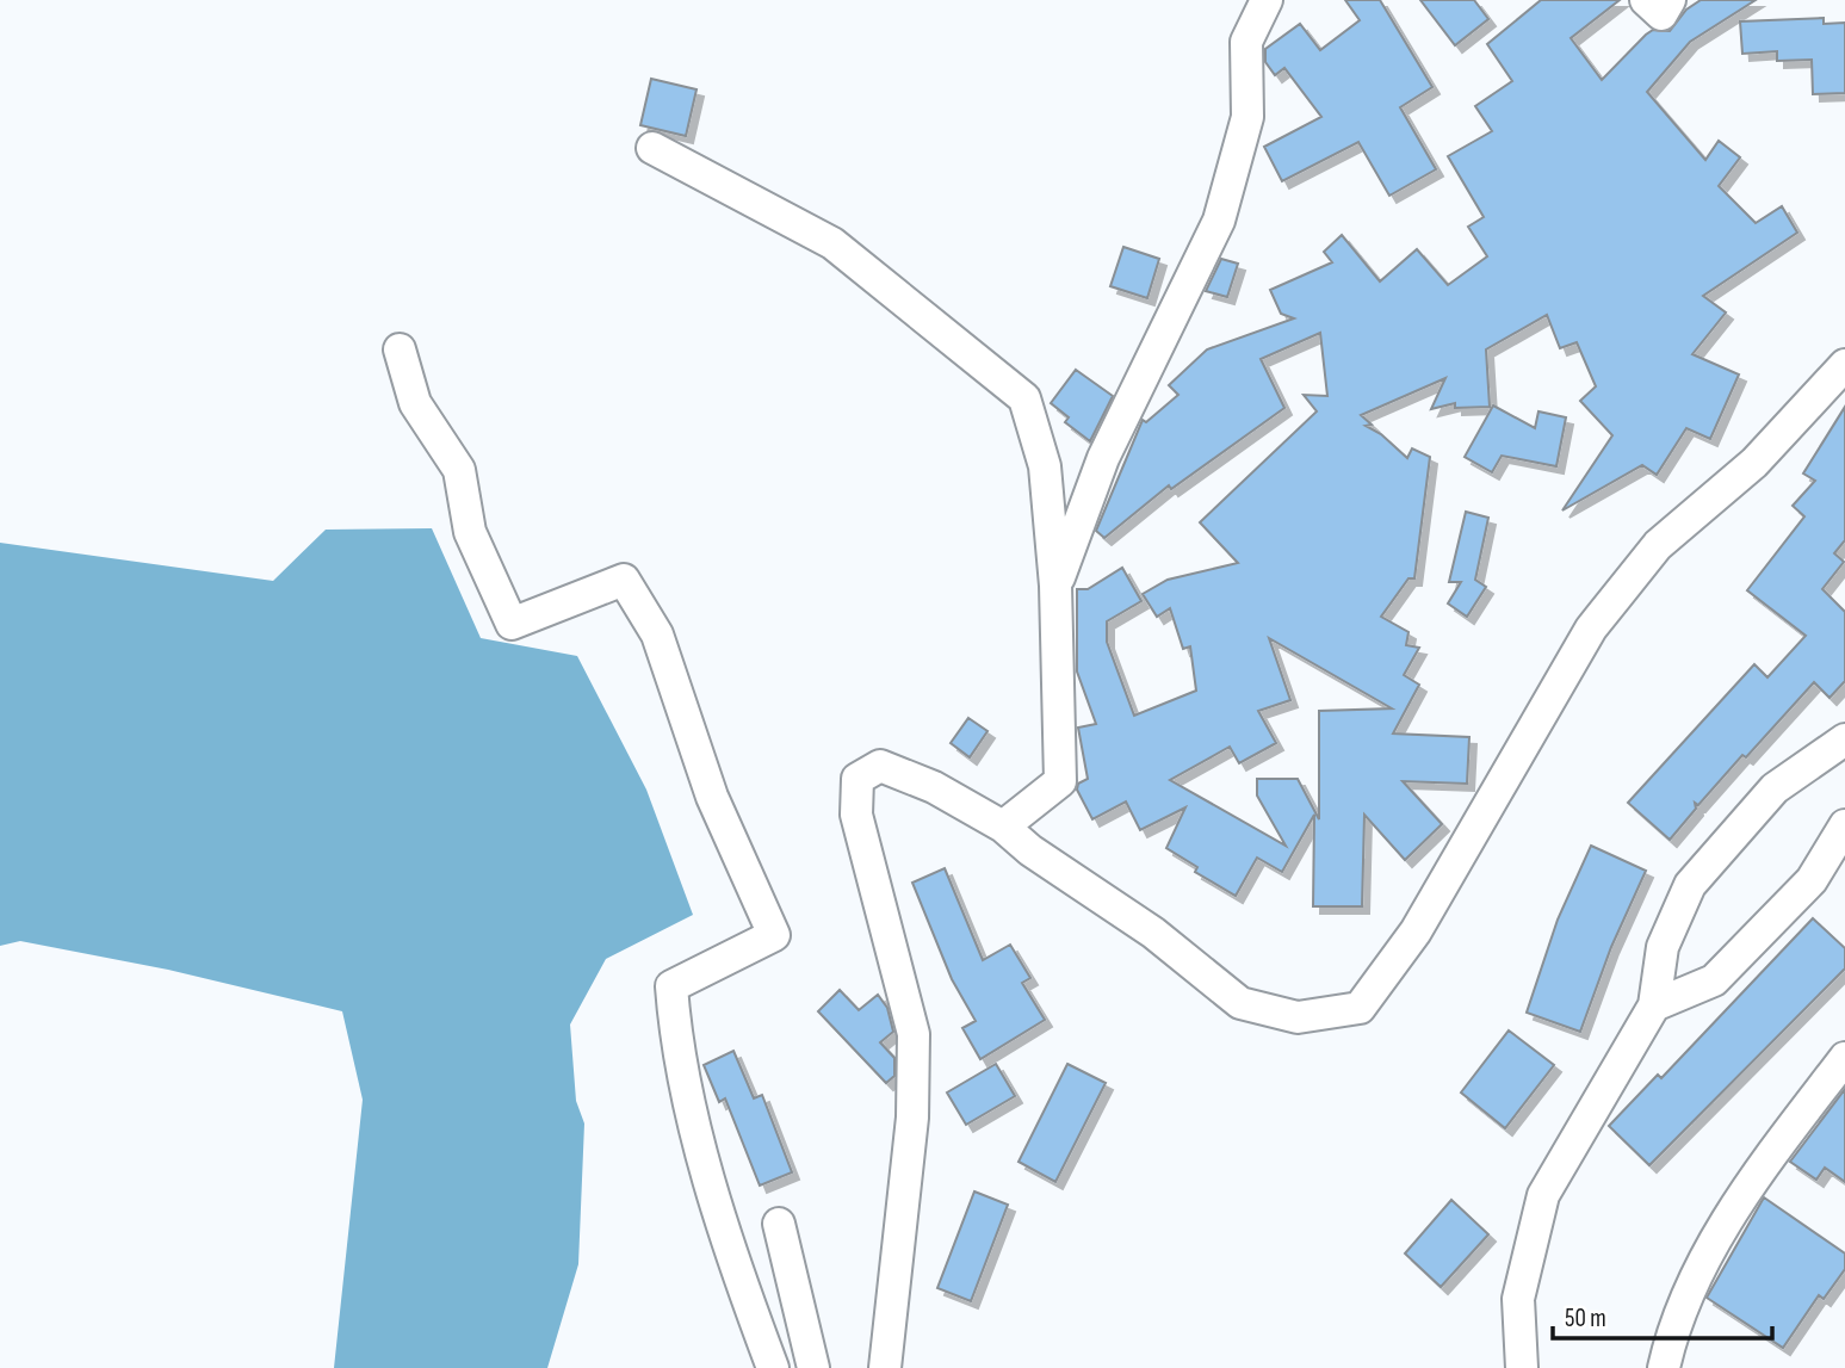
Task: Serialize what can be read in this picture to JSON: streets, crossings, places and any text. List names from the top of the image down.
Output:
{
  "scale_bar": "50 m"
}
